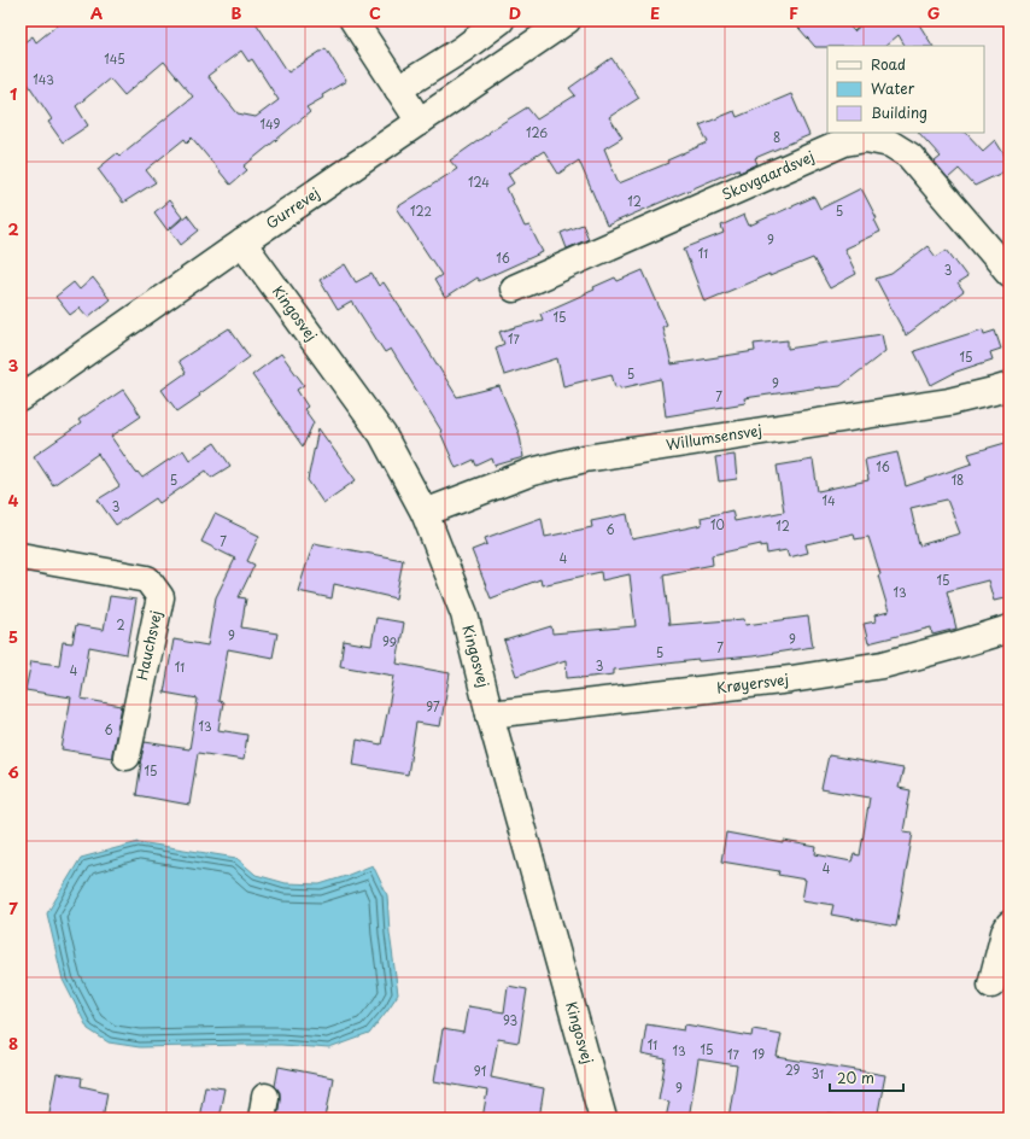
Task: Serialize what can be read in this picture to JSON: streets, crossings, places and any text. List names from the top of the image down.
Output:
{
  "streets": {
    "street": [
      "Skovgaardsvej",
      "Gurrevej",
      "Kingosvej",
      "Willumsensvej",
      "Hauchsvej",
      "Krøyersvej"
    ]
  },
  "crossings": [
    ["Gurrevej", "Kingosvej"],
    ["Kingosvej", "Willumsensvej"],
    ["Kingosvej", "Krøyersvej"]
  ],
  "house_numbers": [
    "145",
    "143",
    "149",
    "126",
    "8",
    "124",
    "12",
    "122",
    "5",
    "9",
    "11",
    "16",
    "3",
    "15",
    "17",
    "15",
    "5",
    "9",
    "7",
    "16",
    "5",
    "18",
    "14",
    "3",
    "10",
    "12",
    "6",
    "7",
    "4",
    "15",
    "13",
    "2",
    "9",
    "9",
    "99",
    "7",
    "5",
    "3",
    "11",
    "4",
    "97",
    "13",
    "6",
    "15",
    "4",
    "93",
    "11",
    "15",
    "13",
    "17",
    "19",
    "29",
    "91",
    "31",
    "9"
  ],
  "legend": ["Road", "Water", "Building"],
  "scale_bar": "20 m",
  "grid": {
    "columns": [
      "A",
      "B",
      "C",
      "D",
      "E",
      "F",
      "G"
    ],
    "rows": [
      "1",
      "2",
      "3",
      "4",
      "5",
      "6",
      "7",
      "8"
    ]
  }
}
